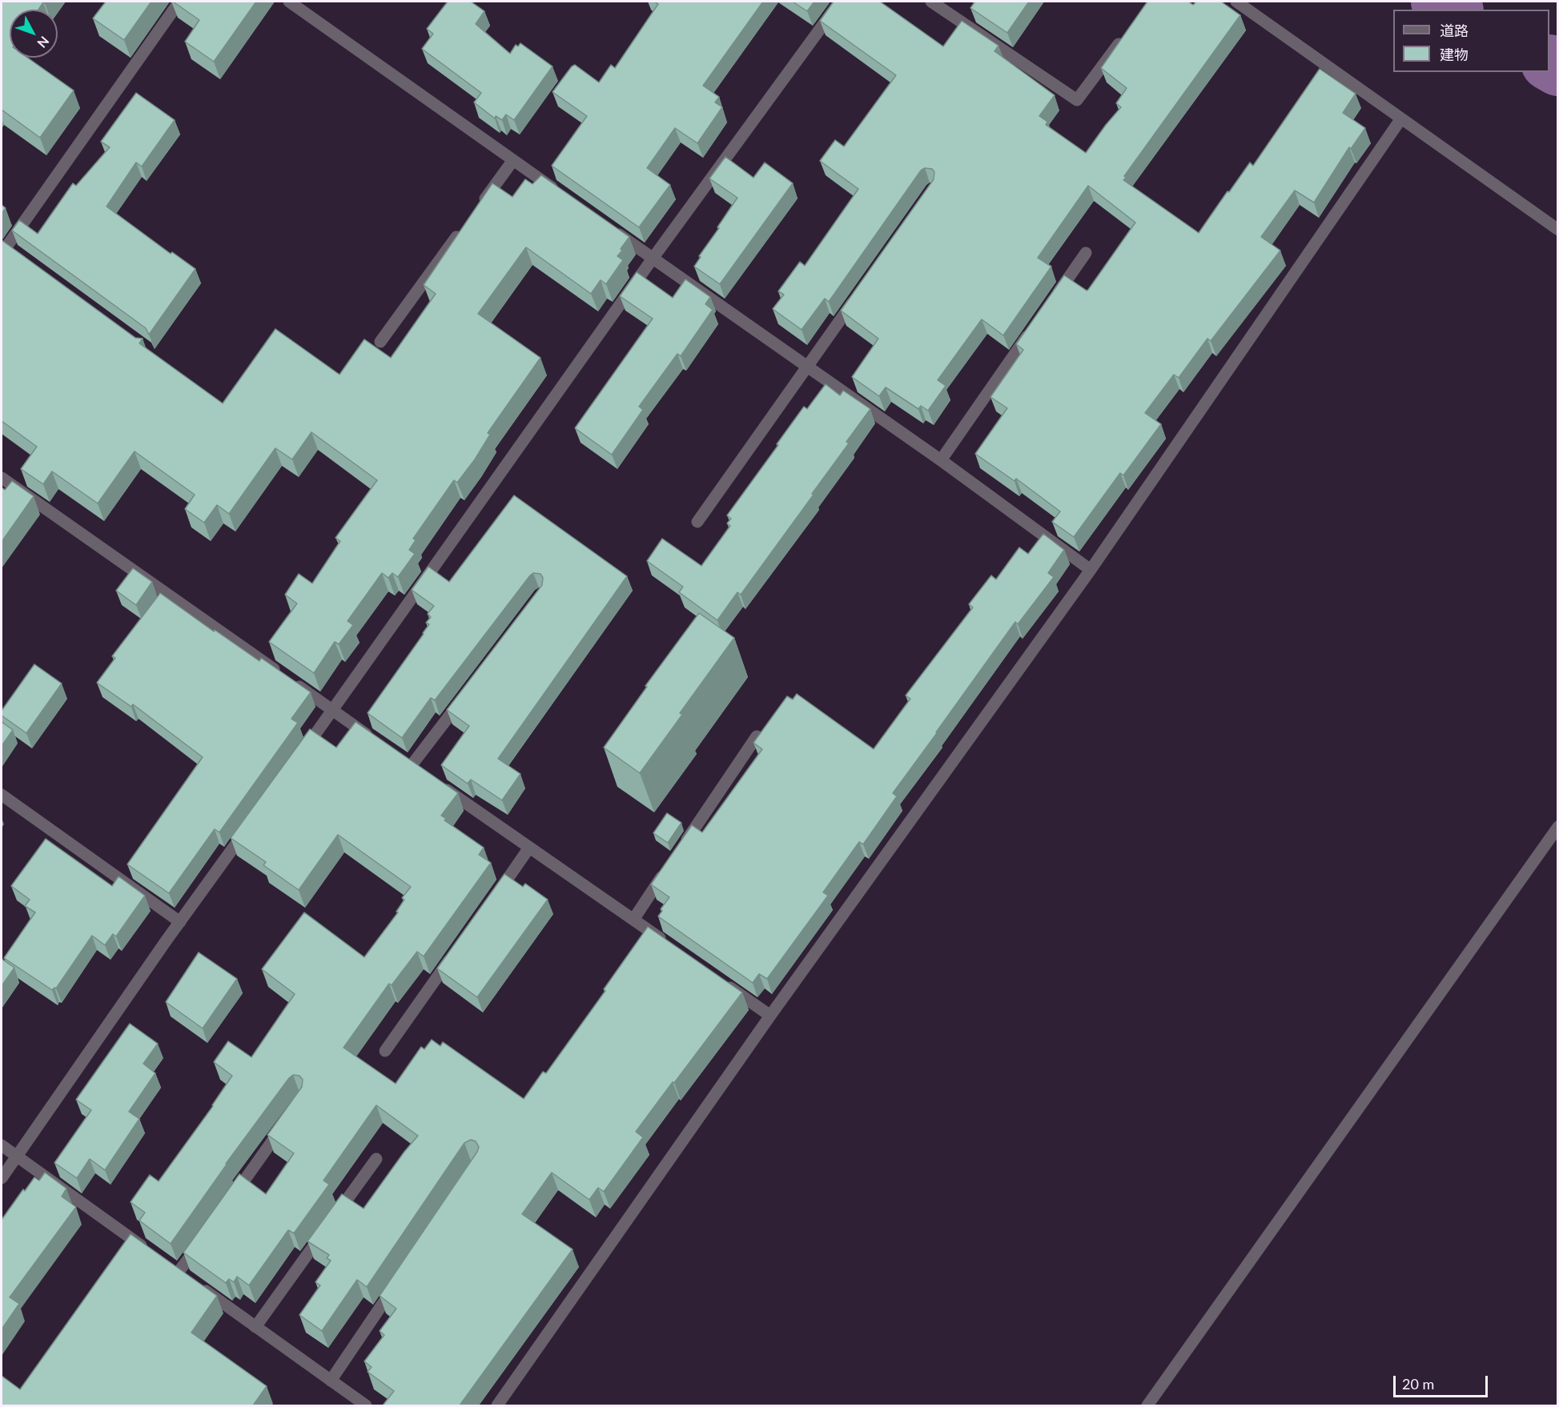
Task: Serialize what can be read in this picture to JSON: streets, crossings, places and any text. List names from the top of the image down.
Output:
{
  "legend": ["道路", "建物"],
  "scale_bar": "20 m",
  "north": "bottom right"
}
